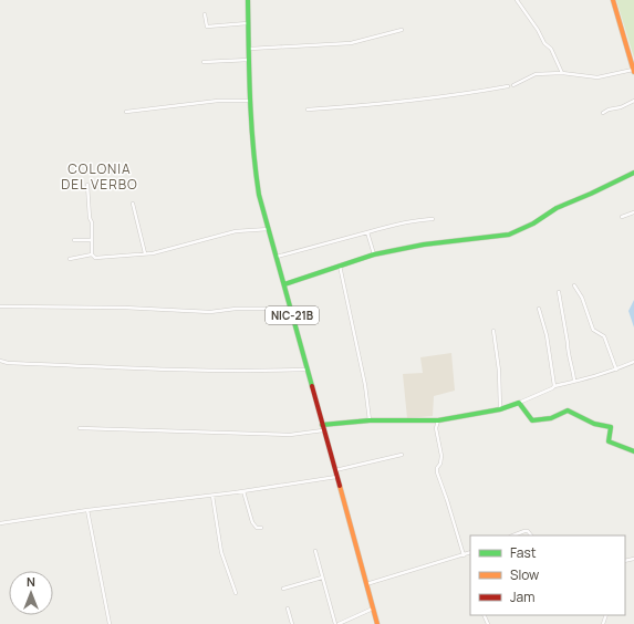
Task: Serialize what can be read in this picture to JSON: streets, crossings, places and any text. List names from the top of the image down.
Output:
{
  "streets": {
    "main road": ["NIC-21B"]
  },
  "districts": ["COLONIA DEL VERBO"],
  "legend": ["Fast", "Slow", "Jam"],
  "north": "top"
}
